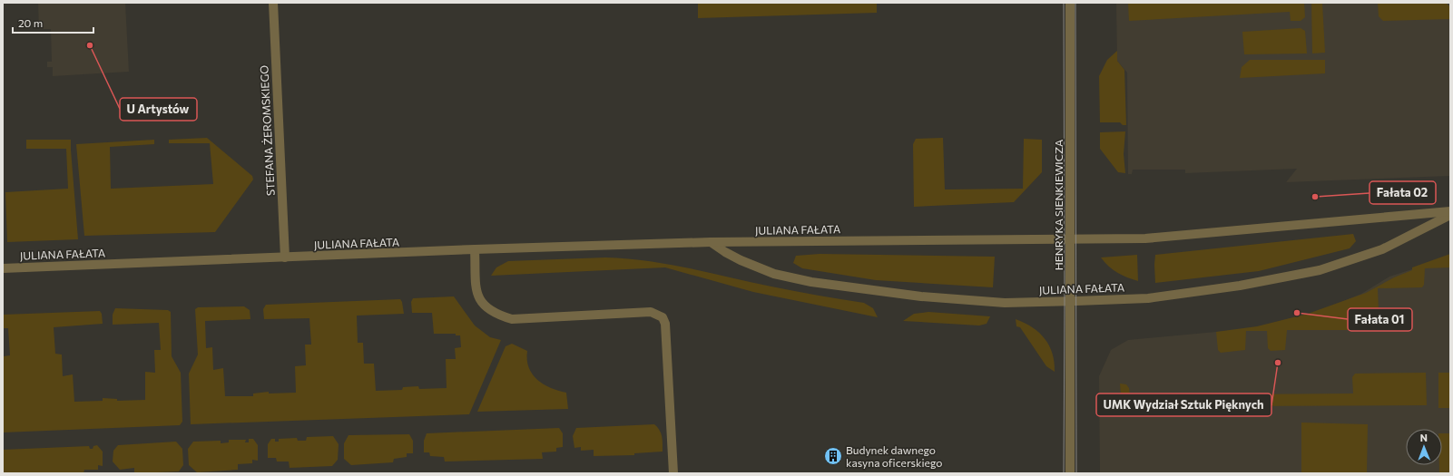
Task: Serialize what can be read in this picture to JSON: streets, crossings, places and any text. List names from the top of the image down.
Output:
{
  "streets": {
    "street": ["STEFANA ŻEROMSKIEGO", "HENRYKA SIENKIEWICZA", "JULIANA FAŁATA"]
  },
  "crossings": [
    ["STEFANA ŻEROMSKIEGO", "JULIANA FAŁATA"],
    ["HENRYKA SIENKIEWICZA", "JULIANA FAŁATA"]
  ],
  "places": {
    "other": [
      "U Artystów",
      "Fałata 02",
      "Fałata 01",
      "UMK Wydział Sztuk Pięknych"
    ],
    "building": ["Budynek dawnego kasyna oficerskiego"]
  },
  "scale_bar": "20 m",
  "north": "top"
}
